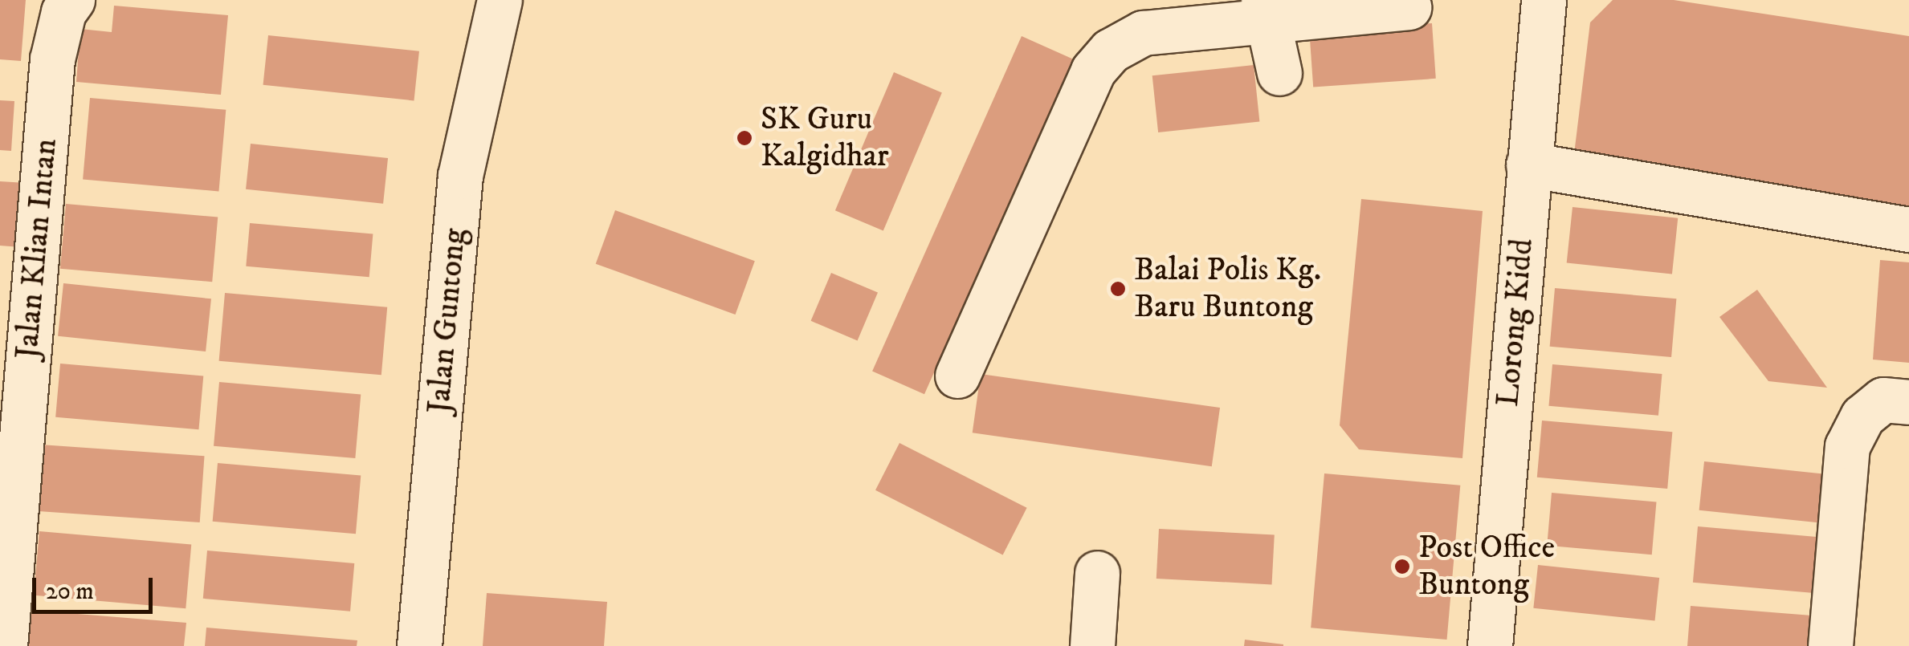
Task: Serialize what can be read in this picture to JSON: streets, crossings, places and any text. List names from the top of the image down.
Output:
{
  "streets": {
    "street": ["Jalan Klian Intan", "Jalan Guntong", "Lorong Kidd"]
  },
  "places": ["SK Guru Kalgidhar", "Balai Polis Kg. Baru Buntong", "Post Office Buntong"],
  "scale_bar": "20 m"
}
